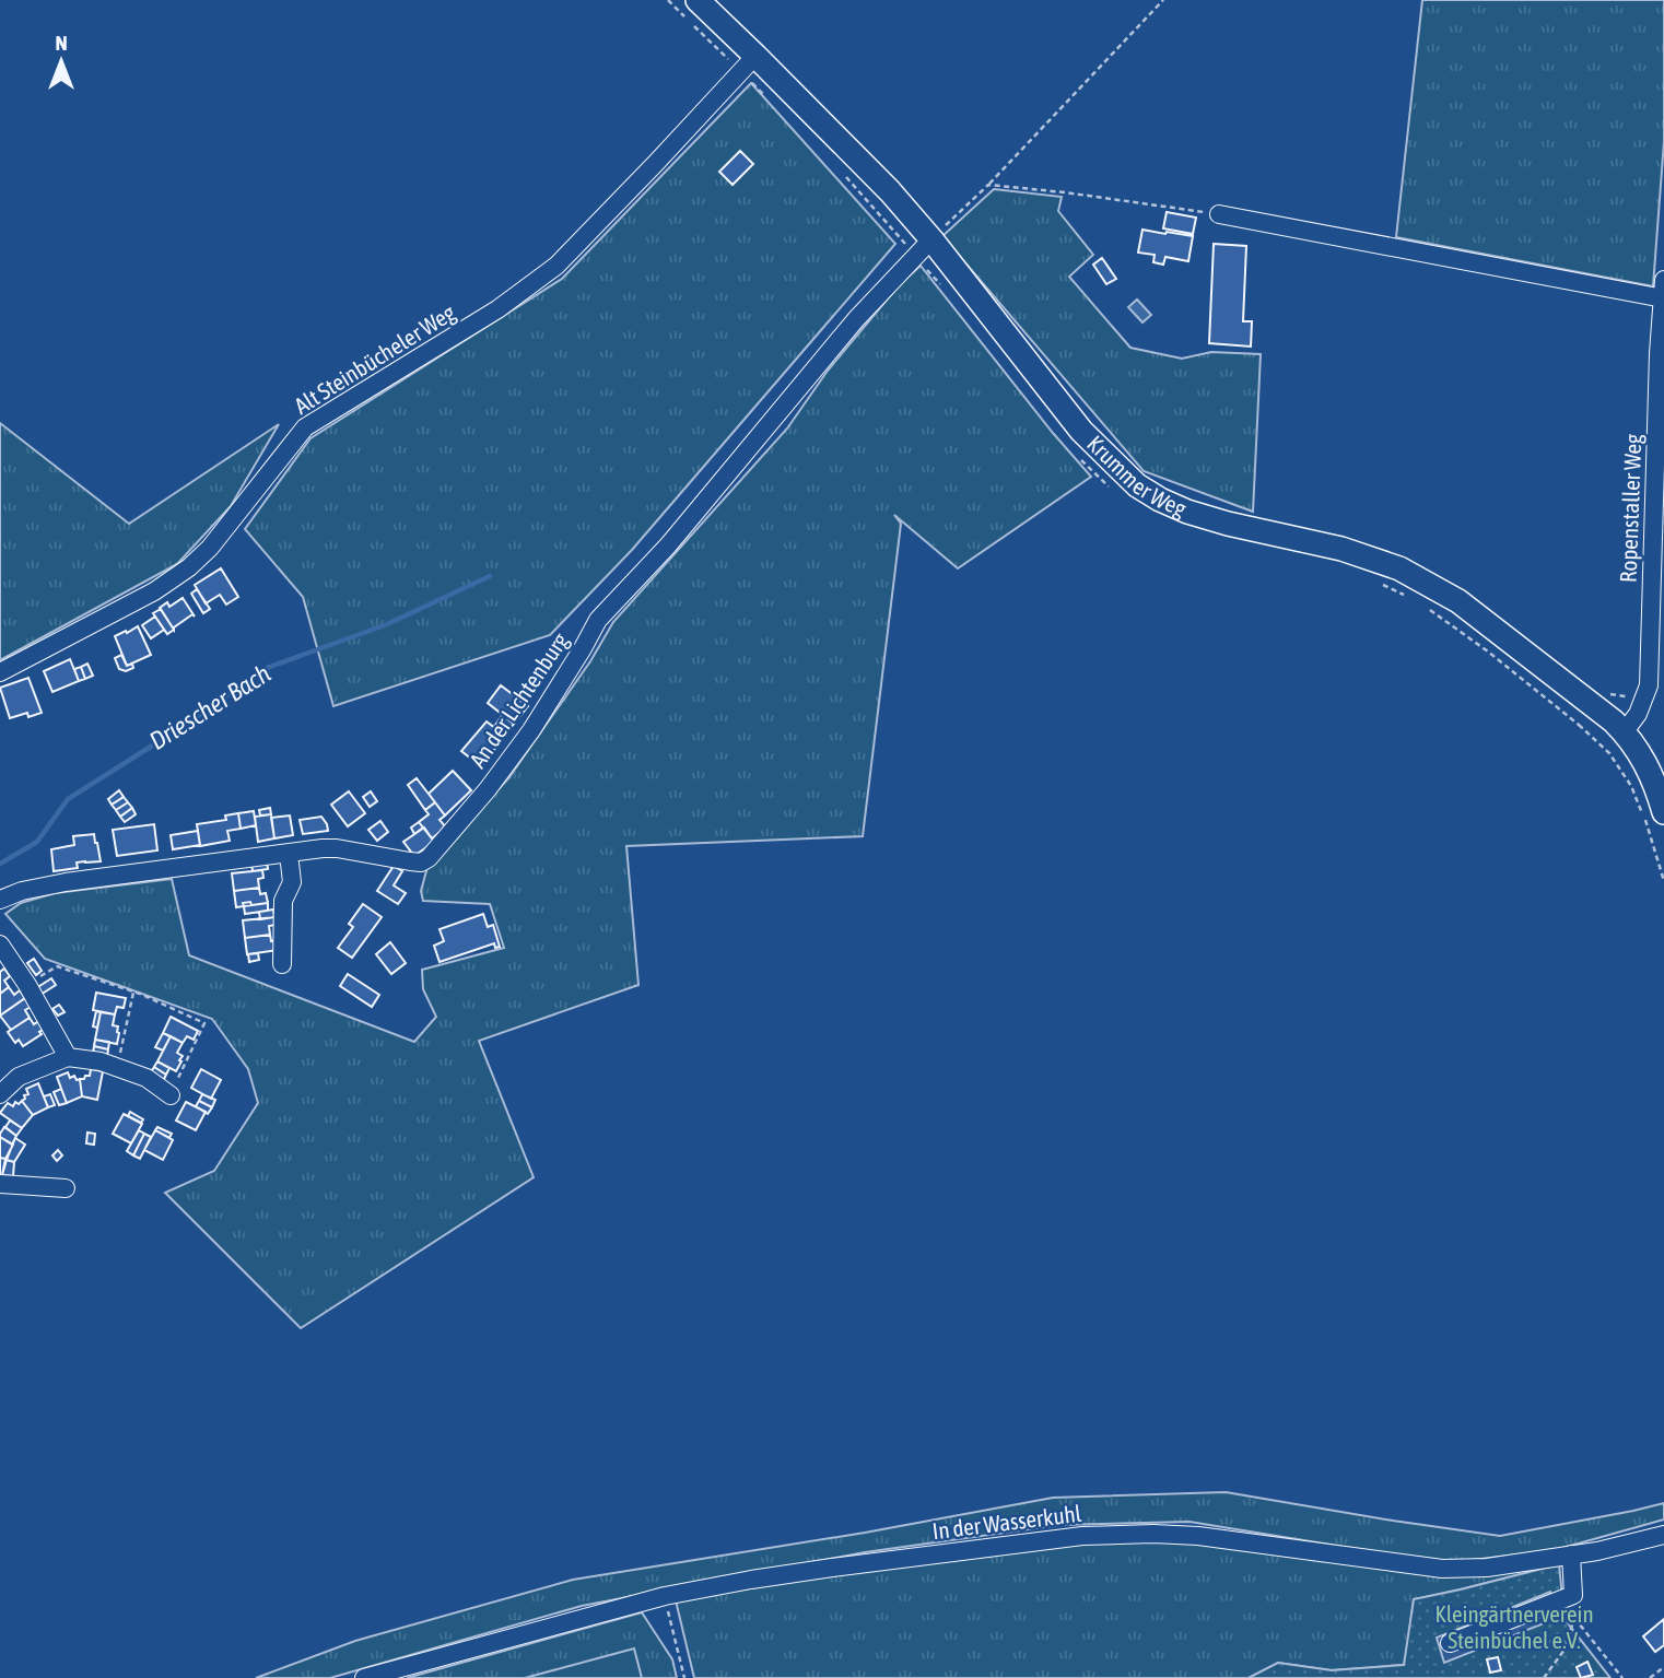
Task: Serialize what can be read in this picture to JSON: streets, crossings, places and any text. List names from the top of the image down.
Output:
{
  "streets": {
    "main road": ["Krummer Weg"],
    "street": [
      "Alt Steinbücheler Weg",
      "Ropenstaller Weg",
      "An der Lichtenburg",
      "In der Wasserkuhl"
    ]
  },
  "crossings": [
    ["Alt Steinbücheler Weg", "Krummer Weg"],
    ["Krummer Weg", "Ropenstaller Weg"],
    ["Krummer Weg", "An der Lichtenburg"]
  ],
  "water": ["Driescher Bach"],
  "parks": ["Kleingärtnerverein Steinbüchel e.V."],
  "north": "top"
}
